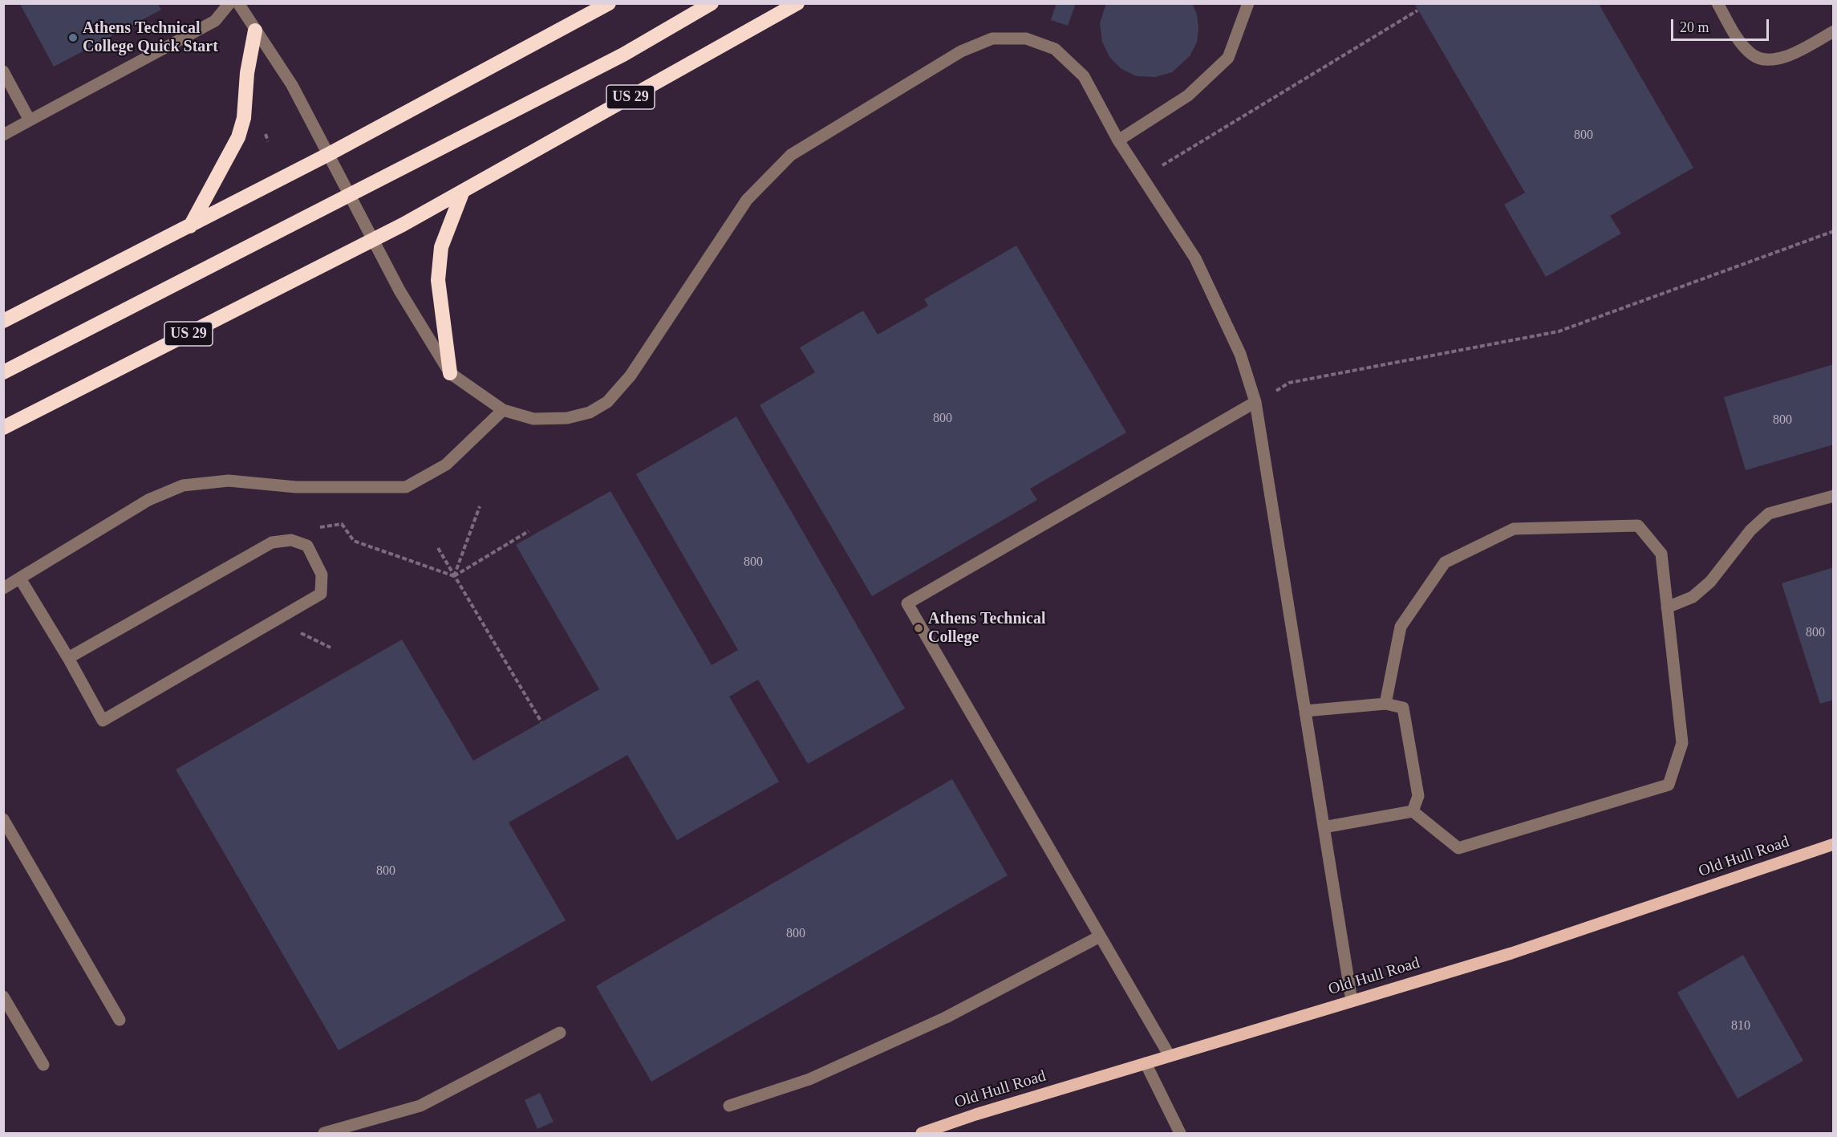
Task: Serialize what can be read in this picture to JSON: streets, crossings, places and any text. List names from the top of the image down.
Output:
{
  "streets": {
    "highway": ["US 29"],
    "main road": ["Old Hull Road"]
  },
  "places": ["Athens Technical College Quick Start", "Athens Technical College"],
  "house_numbers": [
    "800",
    "800",
    "800",
    "800",
    "800",
    "800",
    "800",
    "810"
  ],
  "scale_bar": "20 m"
}
